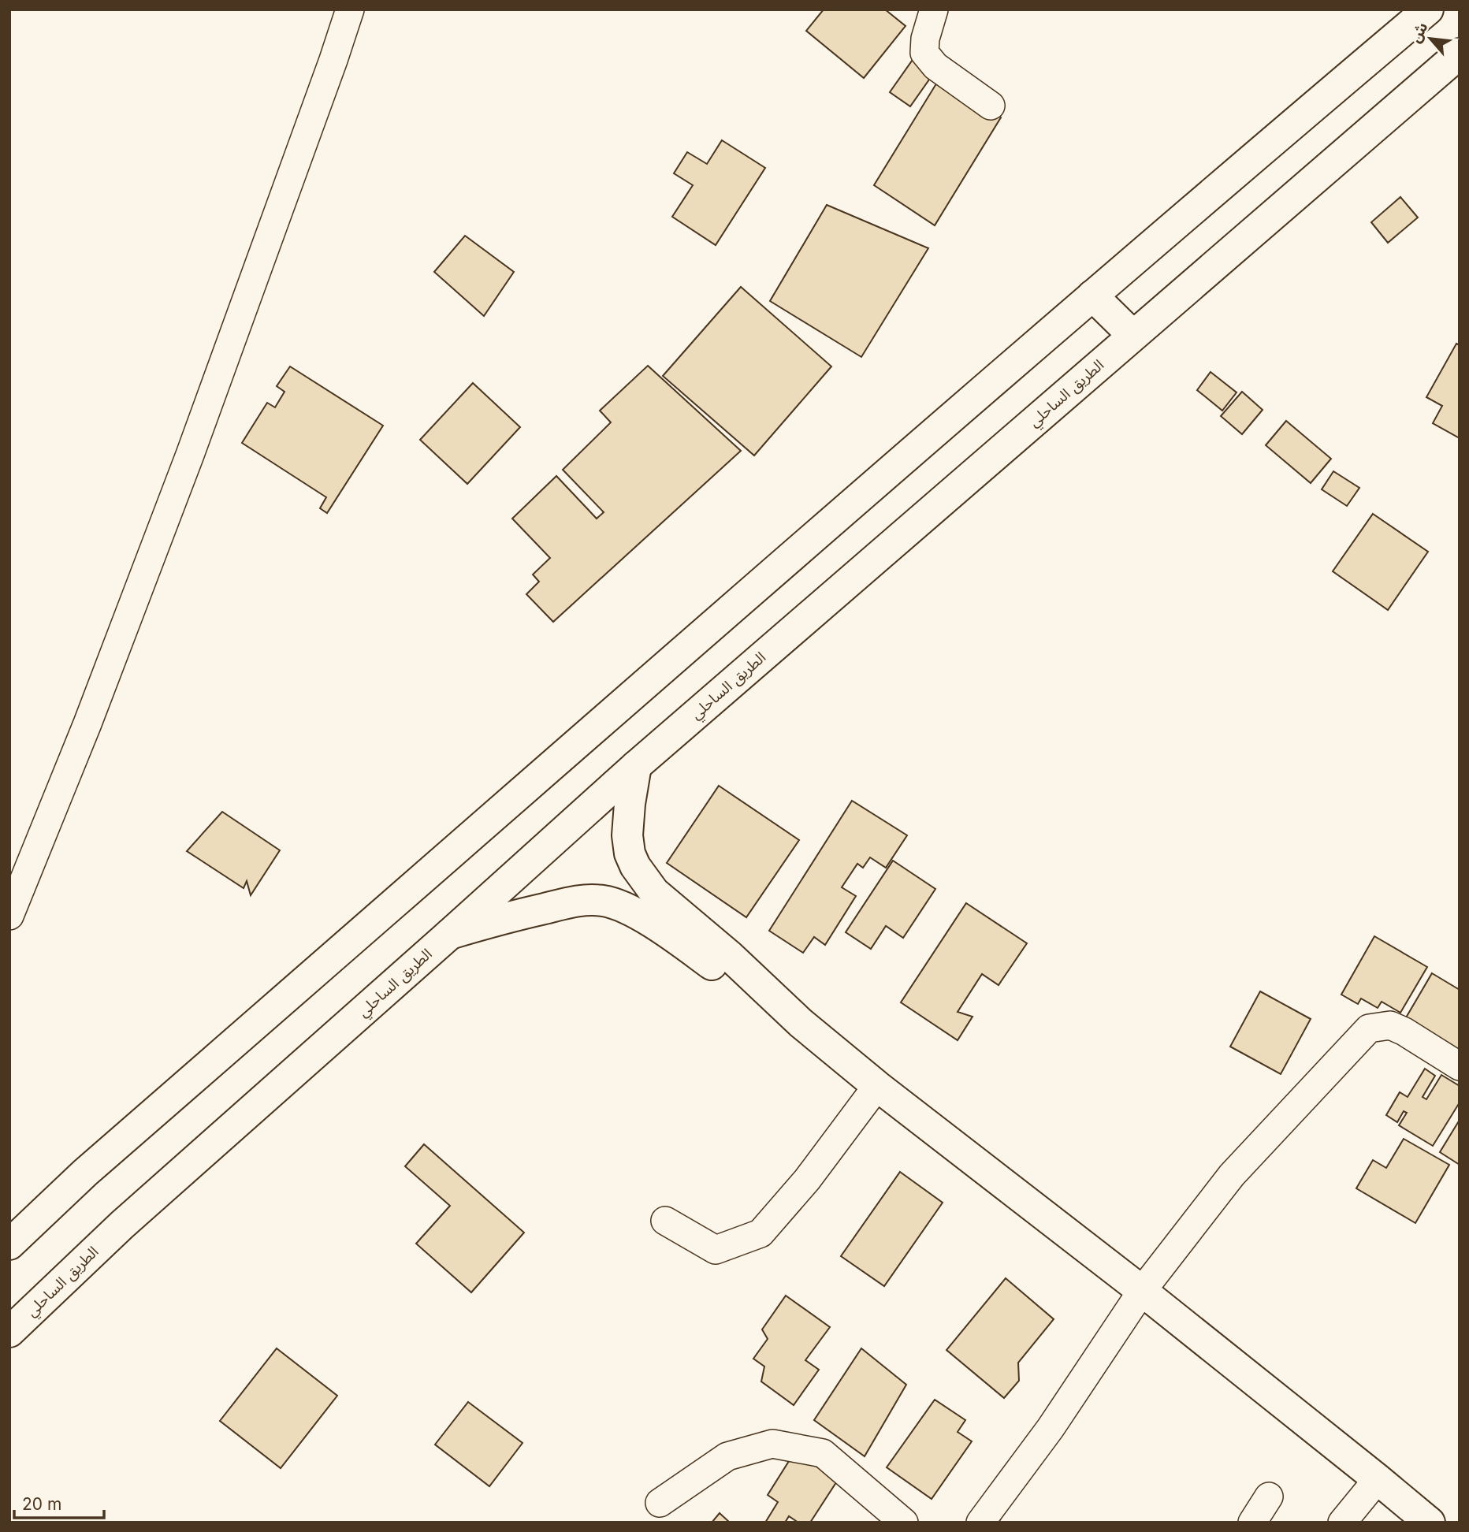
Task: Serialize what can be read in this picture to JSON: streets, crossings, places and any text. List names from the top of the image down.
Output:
{
  "streets": {
    "main road": ["الطريق الساحلي"]
  },
  "scale_bar": "20 m",
  "north": "top left"
}
